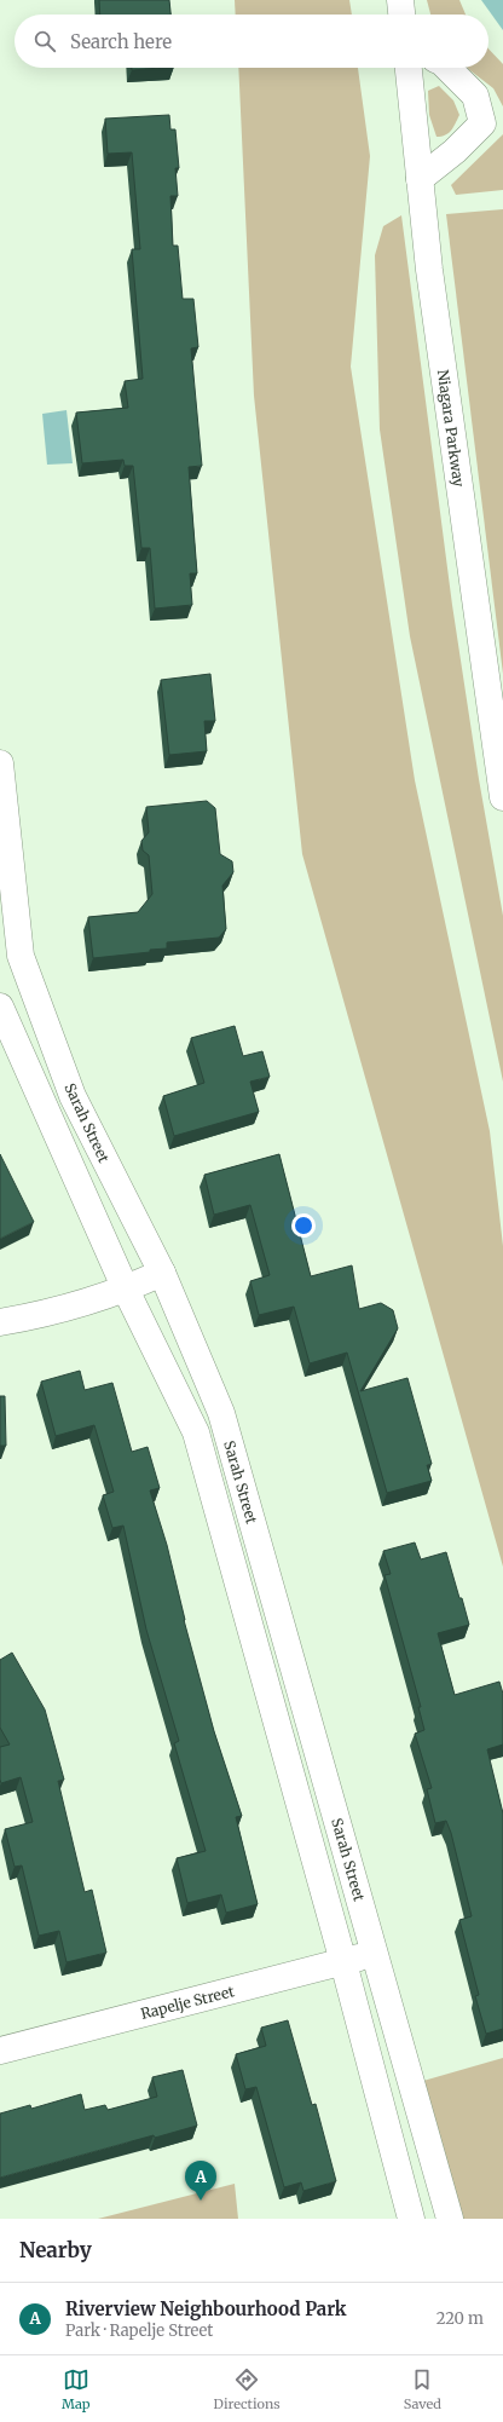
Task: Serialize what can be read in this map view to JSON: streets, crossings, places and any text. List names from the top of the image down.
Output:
{
  "streets": {
    "street": ["Niagara Parkway", "Sarah Street", "Rapelje Street"]
  },
  "crossings": [
    ["Sarah Street", "Rapelje Street"]
  ],
  "page": {
    "search": "Search here",
    "pins": "A",
    "heading": "Nearby",
    "list": [
      {
        "mark": "A",
        "name": "Riverview Neighbourhood Park",
        "note": "Park · Rapelje Street",
        "value": "220 m"
      }
    ],
    "nav": ["Map", "Directions", "Saved"]
  }
}
